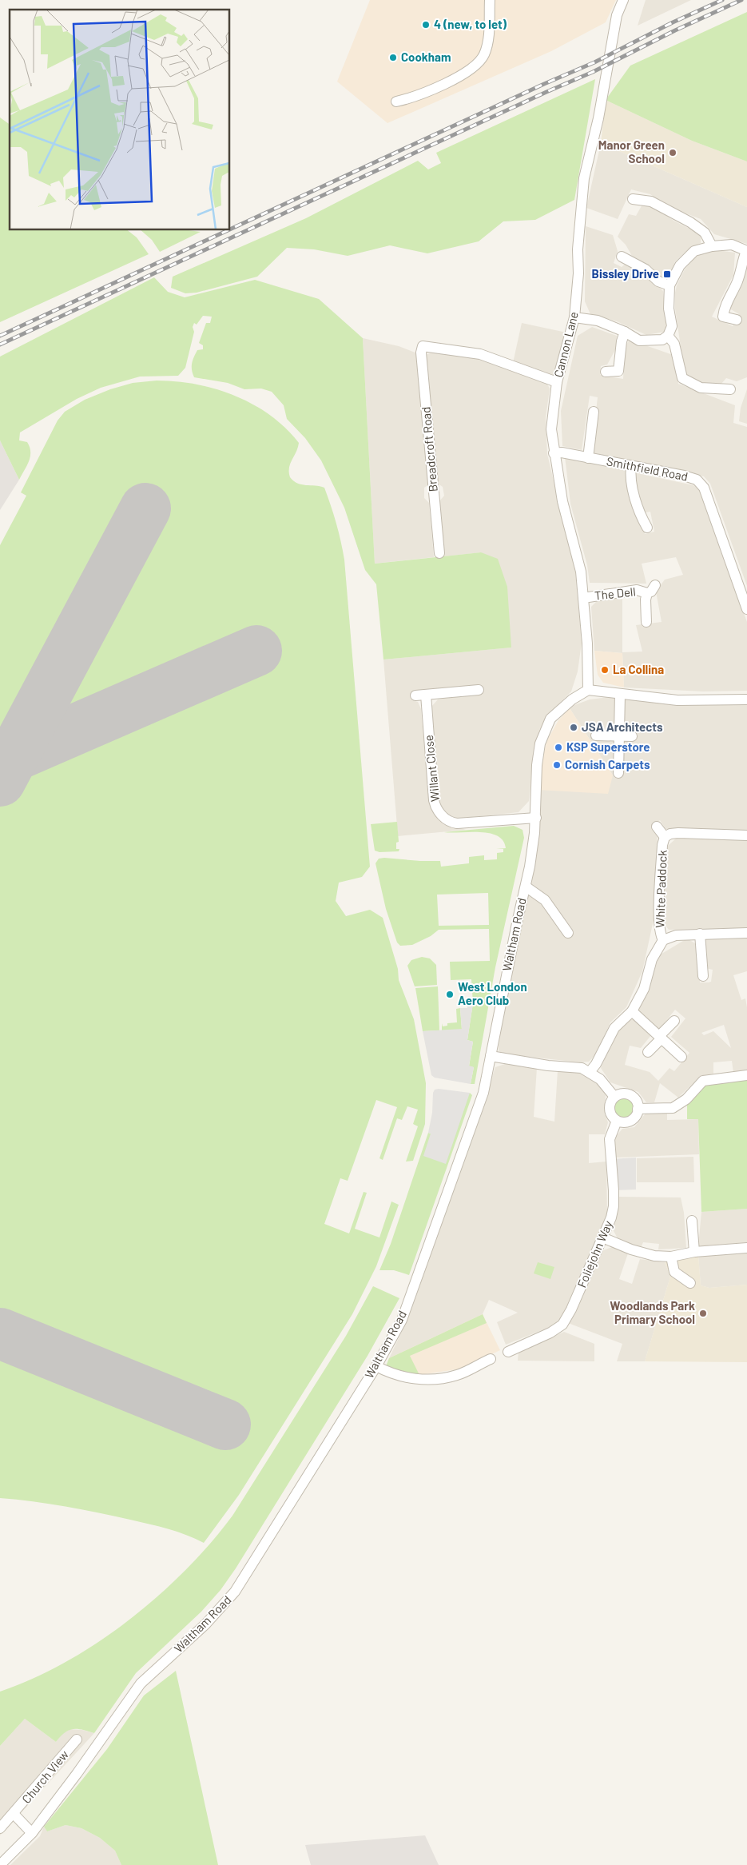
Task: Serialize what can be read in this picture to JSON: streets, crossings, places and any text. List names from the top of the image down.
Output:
{
  "streets": {
    "street": [
      "Cannon Lane",
      "Breadcroft Road",
      "Smithfield Road",
      "The Dell",
      "Willant Close",
      "White Paddock",
      "Waltham Road",
      "Foliejohn Way",
      "Church View"
    ]
  },
  "crossings": [
    ["Cannon Lane", "Breadcroft Road"],
    ["Cannon Lane", "Smithfield Road"],
    ["Cannon Lane", "The Dell"],
    ["Cannon Lane", "Waltham Road"],
    ["Willant Close", "Waltham Road"],
    ["Waltham Road", "Church View"]
  ],
  "places": {
    "other": [
      "4 (new, to let)",
      "Cookham",
      "Manor Green School",
      "La Collina",
      "JSA Architects",
      "KSP Superstore",
      "Cornish Carpets",
      "West London Aero Club",
      "Woodlands Park Primary School"
    ],
    "transit": ["Bissley Drive"]
  }
}
